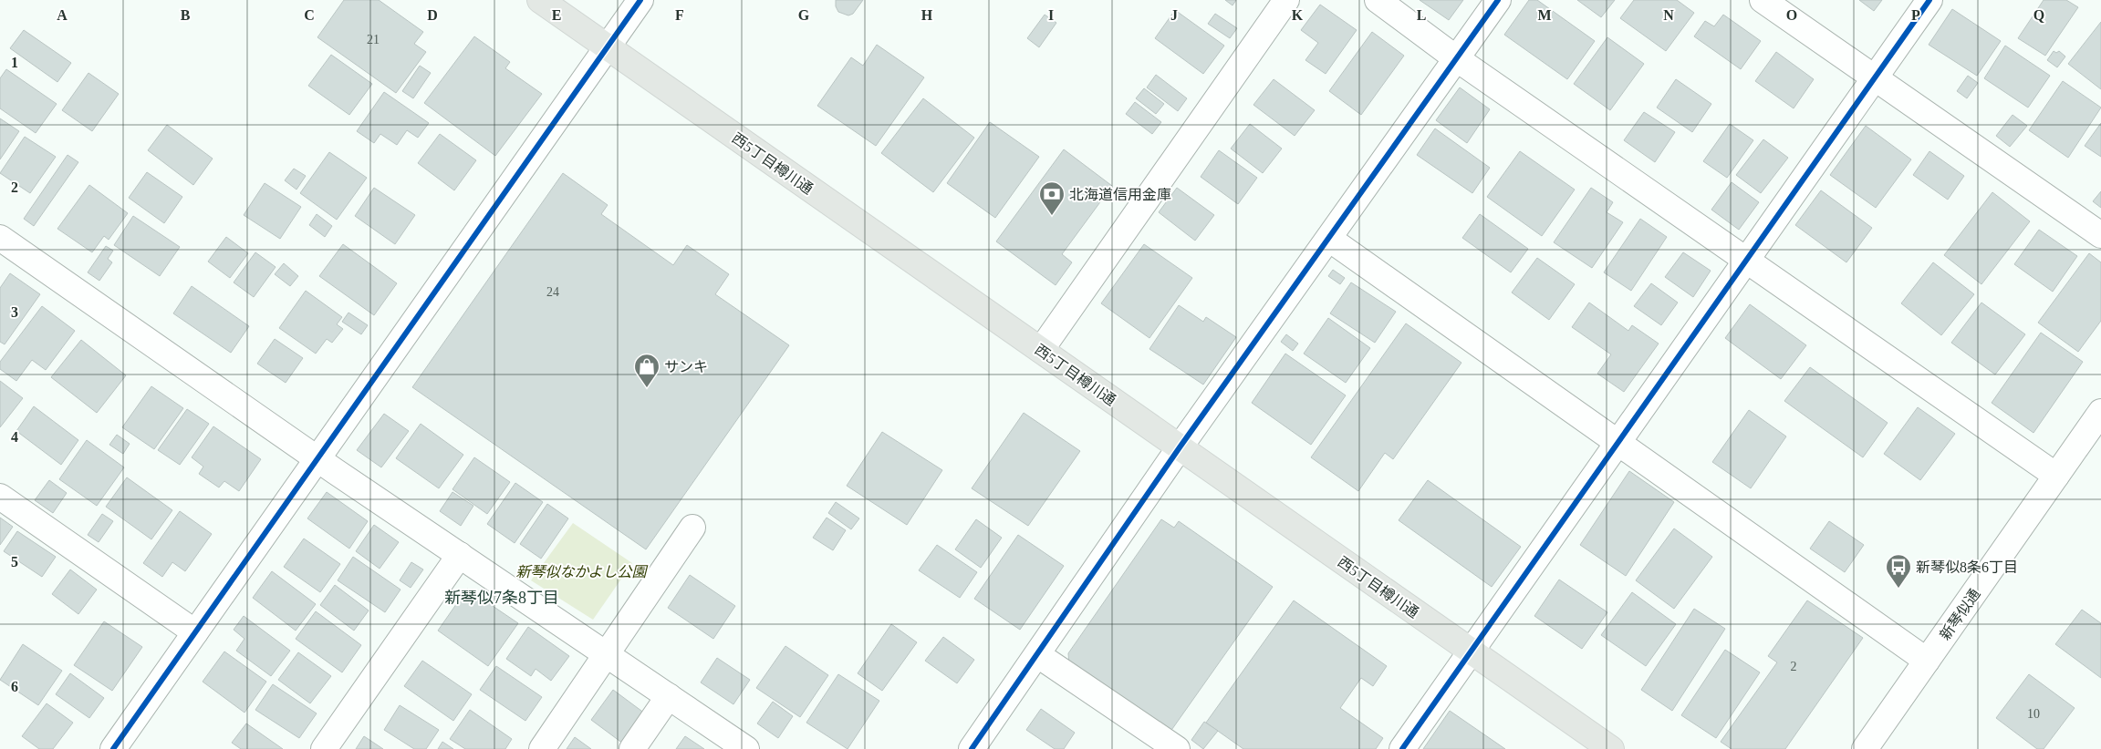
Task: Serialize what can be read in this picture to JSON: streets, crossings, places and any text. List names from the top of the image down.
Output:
{
  "streets": {
    "main road": ["西5丁目樽川通"],
    "street": ["新琴似通"]
  },
  "districts": ["新琴似7条8丁目"],
  "parks": ["新琴似なかよし公園"],
  "places": {
    "bank": ["北海道信用金庫"],
    "shop": ["サンキ"],
    "bus stop": ["新琴似8条6丁目"]
  },
  "house_numbers": [
    "21",
    "24",
    "2",
    "10"
  ],
  "grid": {
    "columns": [
      "A",
      "B",
      "C",
      "D",
      "E",
      "F",
      "G",
      "H",
      "I",
      "J",
      "K",
      "L",
      "M",
      "N",
      "O",
      "P",
      "Q"
    ],
    "rows": [
      "1",
      "2",
      "3",
      "4",
      "5",
      "6"
    ]
  }
}
